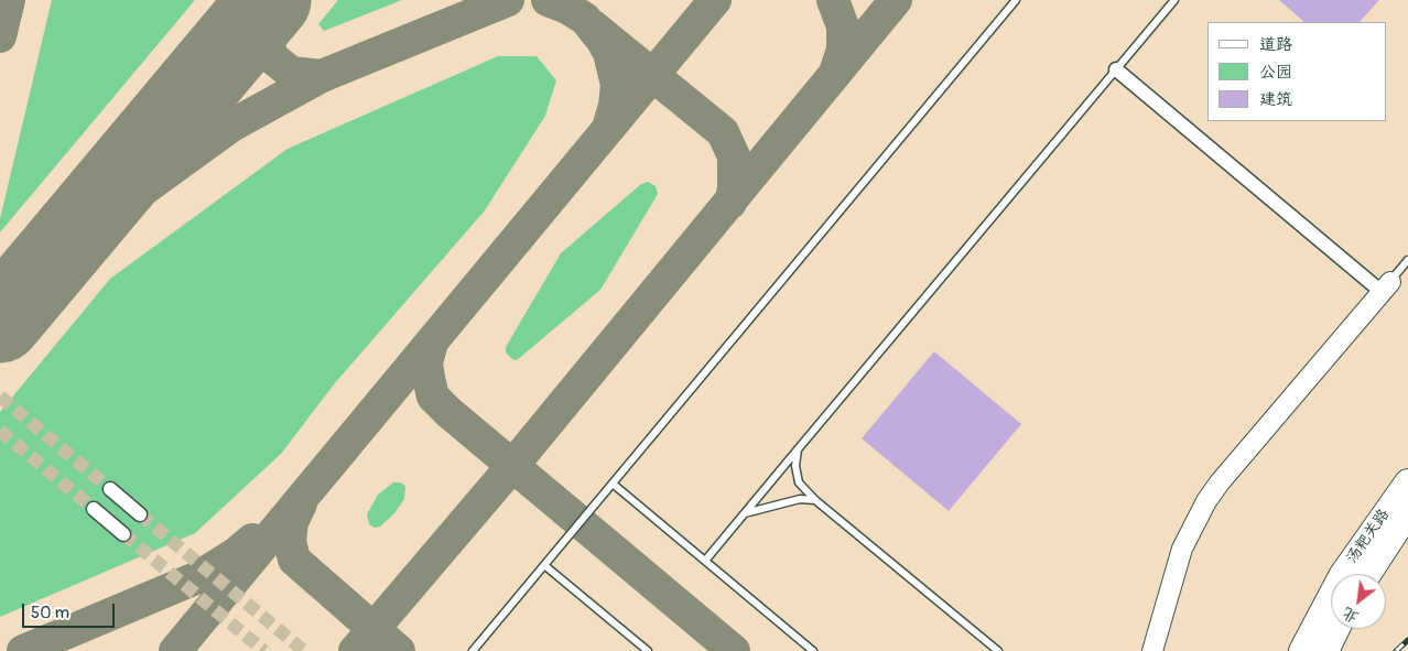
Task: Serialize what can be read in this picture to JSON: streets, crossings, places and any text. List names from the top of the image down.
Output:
{
  "streets": {
    "highway": ["汤粑关路"]
  },
  "legend": ["道路", "公园", "建筑"],
  "scale_bar": "50 m",
  "north": "bottom left"
}
